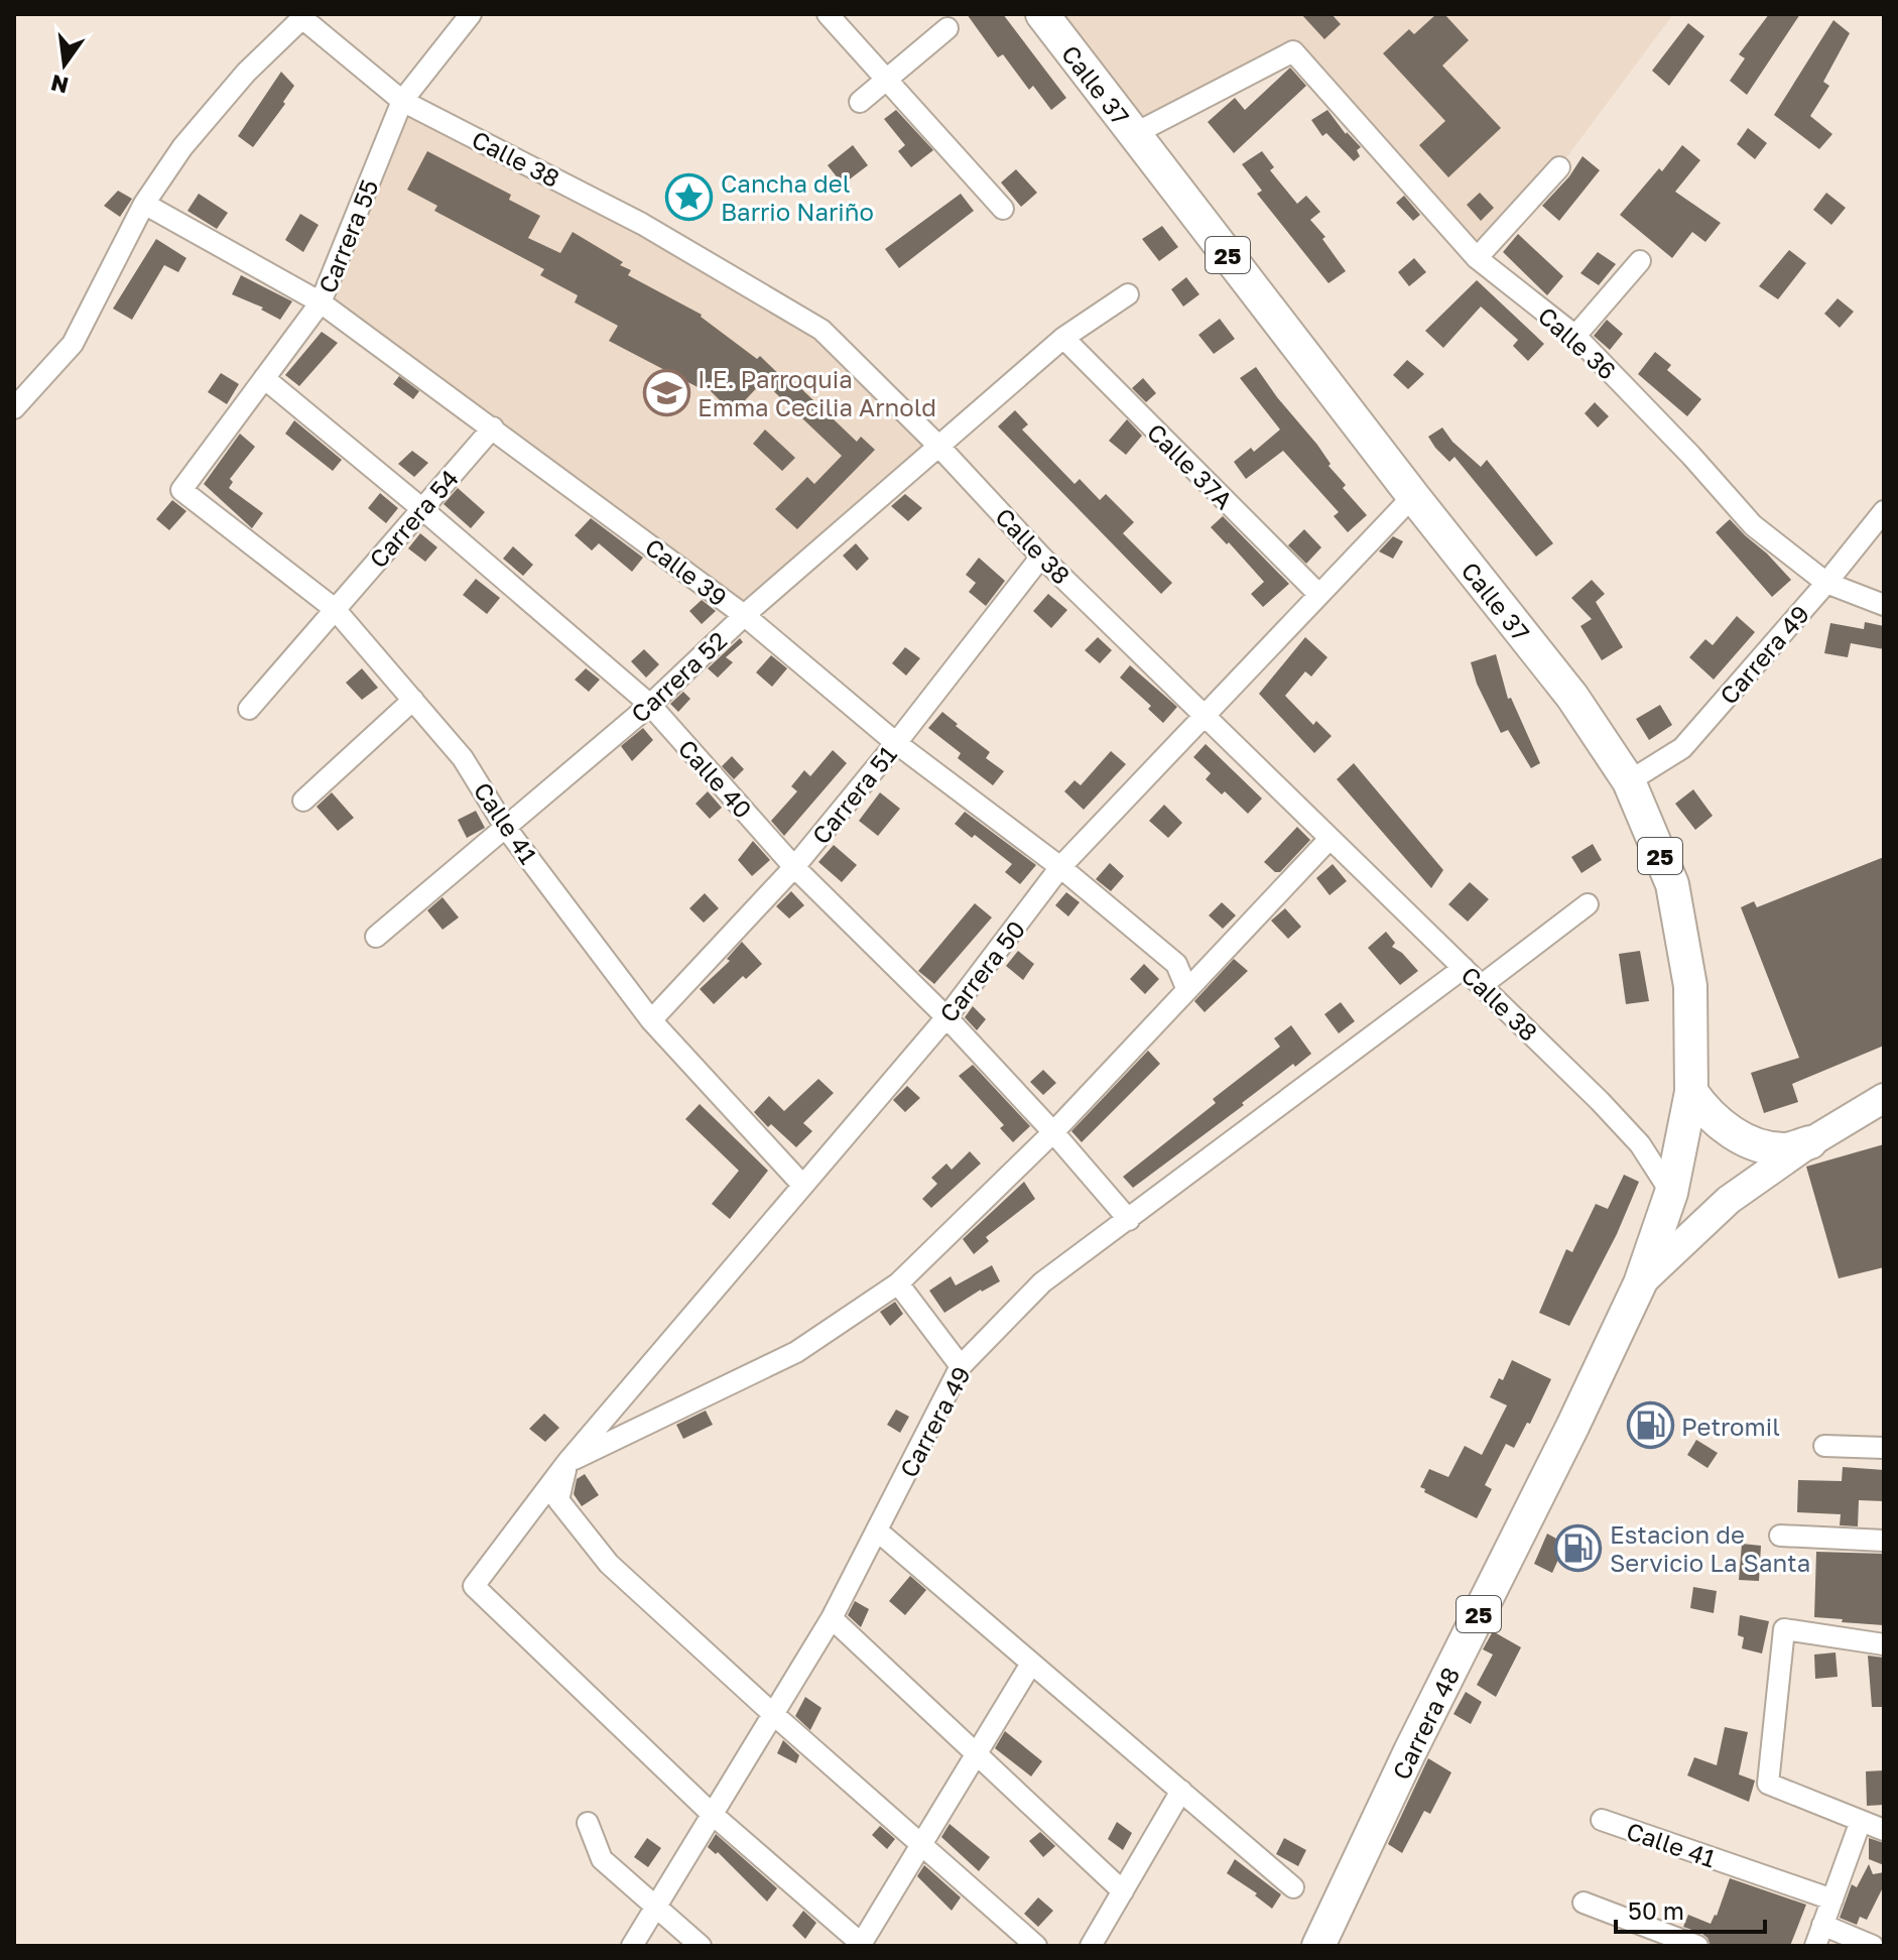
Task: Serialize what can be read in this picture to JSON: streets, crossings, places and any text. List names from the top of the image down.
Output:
{
  "streets": {
    "main road": ["Calle 37", "25", "Carrera 48"],
    "street": [
      "Calle 38",
      "Carrera 55",
      "Calle 36",
      "Calle 37A",
      "Carrera 54",
      "Calle 39",
      "Carrera 49",
      "Carrera 52",
      "Calle 40",
      "Carrera 51",
      "Calle 41",
      "Carrera 50"
    ]
  },
  "crossings": [
    ["Calle 37", "Calle 38"],
    ["Calle 37", "Calle 36"],
    ["Calle 37", "Carrera 49"],
    ["Calle 37", "Carrera 50"],
    ["Calle 37", "Carrera 48"],
    ["Calle 38", "Carrera 55"],
    ["Calle 38", "Carrera 49"],
    ["Calle 38", "Carrera 52"],
    ["Calle 38", "Carrera 51"],
    ["Calle 38", "Carrera 50"],
    ["Carrera 55", "Calle 39"],
    ["Carrera 55", "Calle 40"],
    ["Carrera 55", "Calle 41"],
    ["Calle 36", "Carrera 49"],
    ["Calle 37A", "Carrera 52"],
    ["Calle 37A", "Carrera 50"],
    ["Carrera 54", "Calle 39"],
    ["Carrera 54", "Calle 40"],
    ["Carrera 54", "Calle 41"],
    ["Calle 39", "Carrera 52"],
    ["Calle 39", "Carrera 51"],
    ["Calle 39", "Carrera 50"],
    ["Carrera 49", "Calle 40"],
    ["Carrera 49", "Carrera 50"],
    ["Carrera 52", "Calle 40"],
    ["Carrera 52", "Calle 41"],
    ["Calle 40", "Carrera 51"],
    ["Calle 40", "Carrera 50"],
    ["Carrera 51", "Calle 41"],
    ["Calle 41", "Carrera 50"]
  ],
  "places": {
    "place": ["Cancha del Barrio Nariño"],
    "school or university": ["I.E. Parroquia Emma Cecilia Arnold"],
    "fuel station": ["Petromil", "Estacion de Servicio La Santa"]
  },
  "scale_bar": "50 m",
  "north": "bottom"
}
